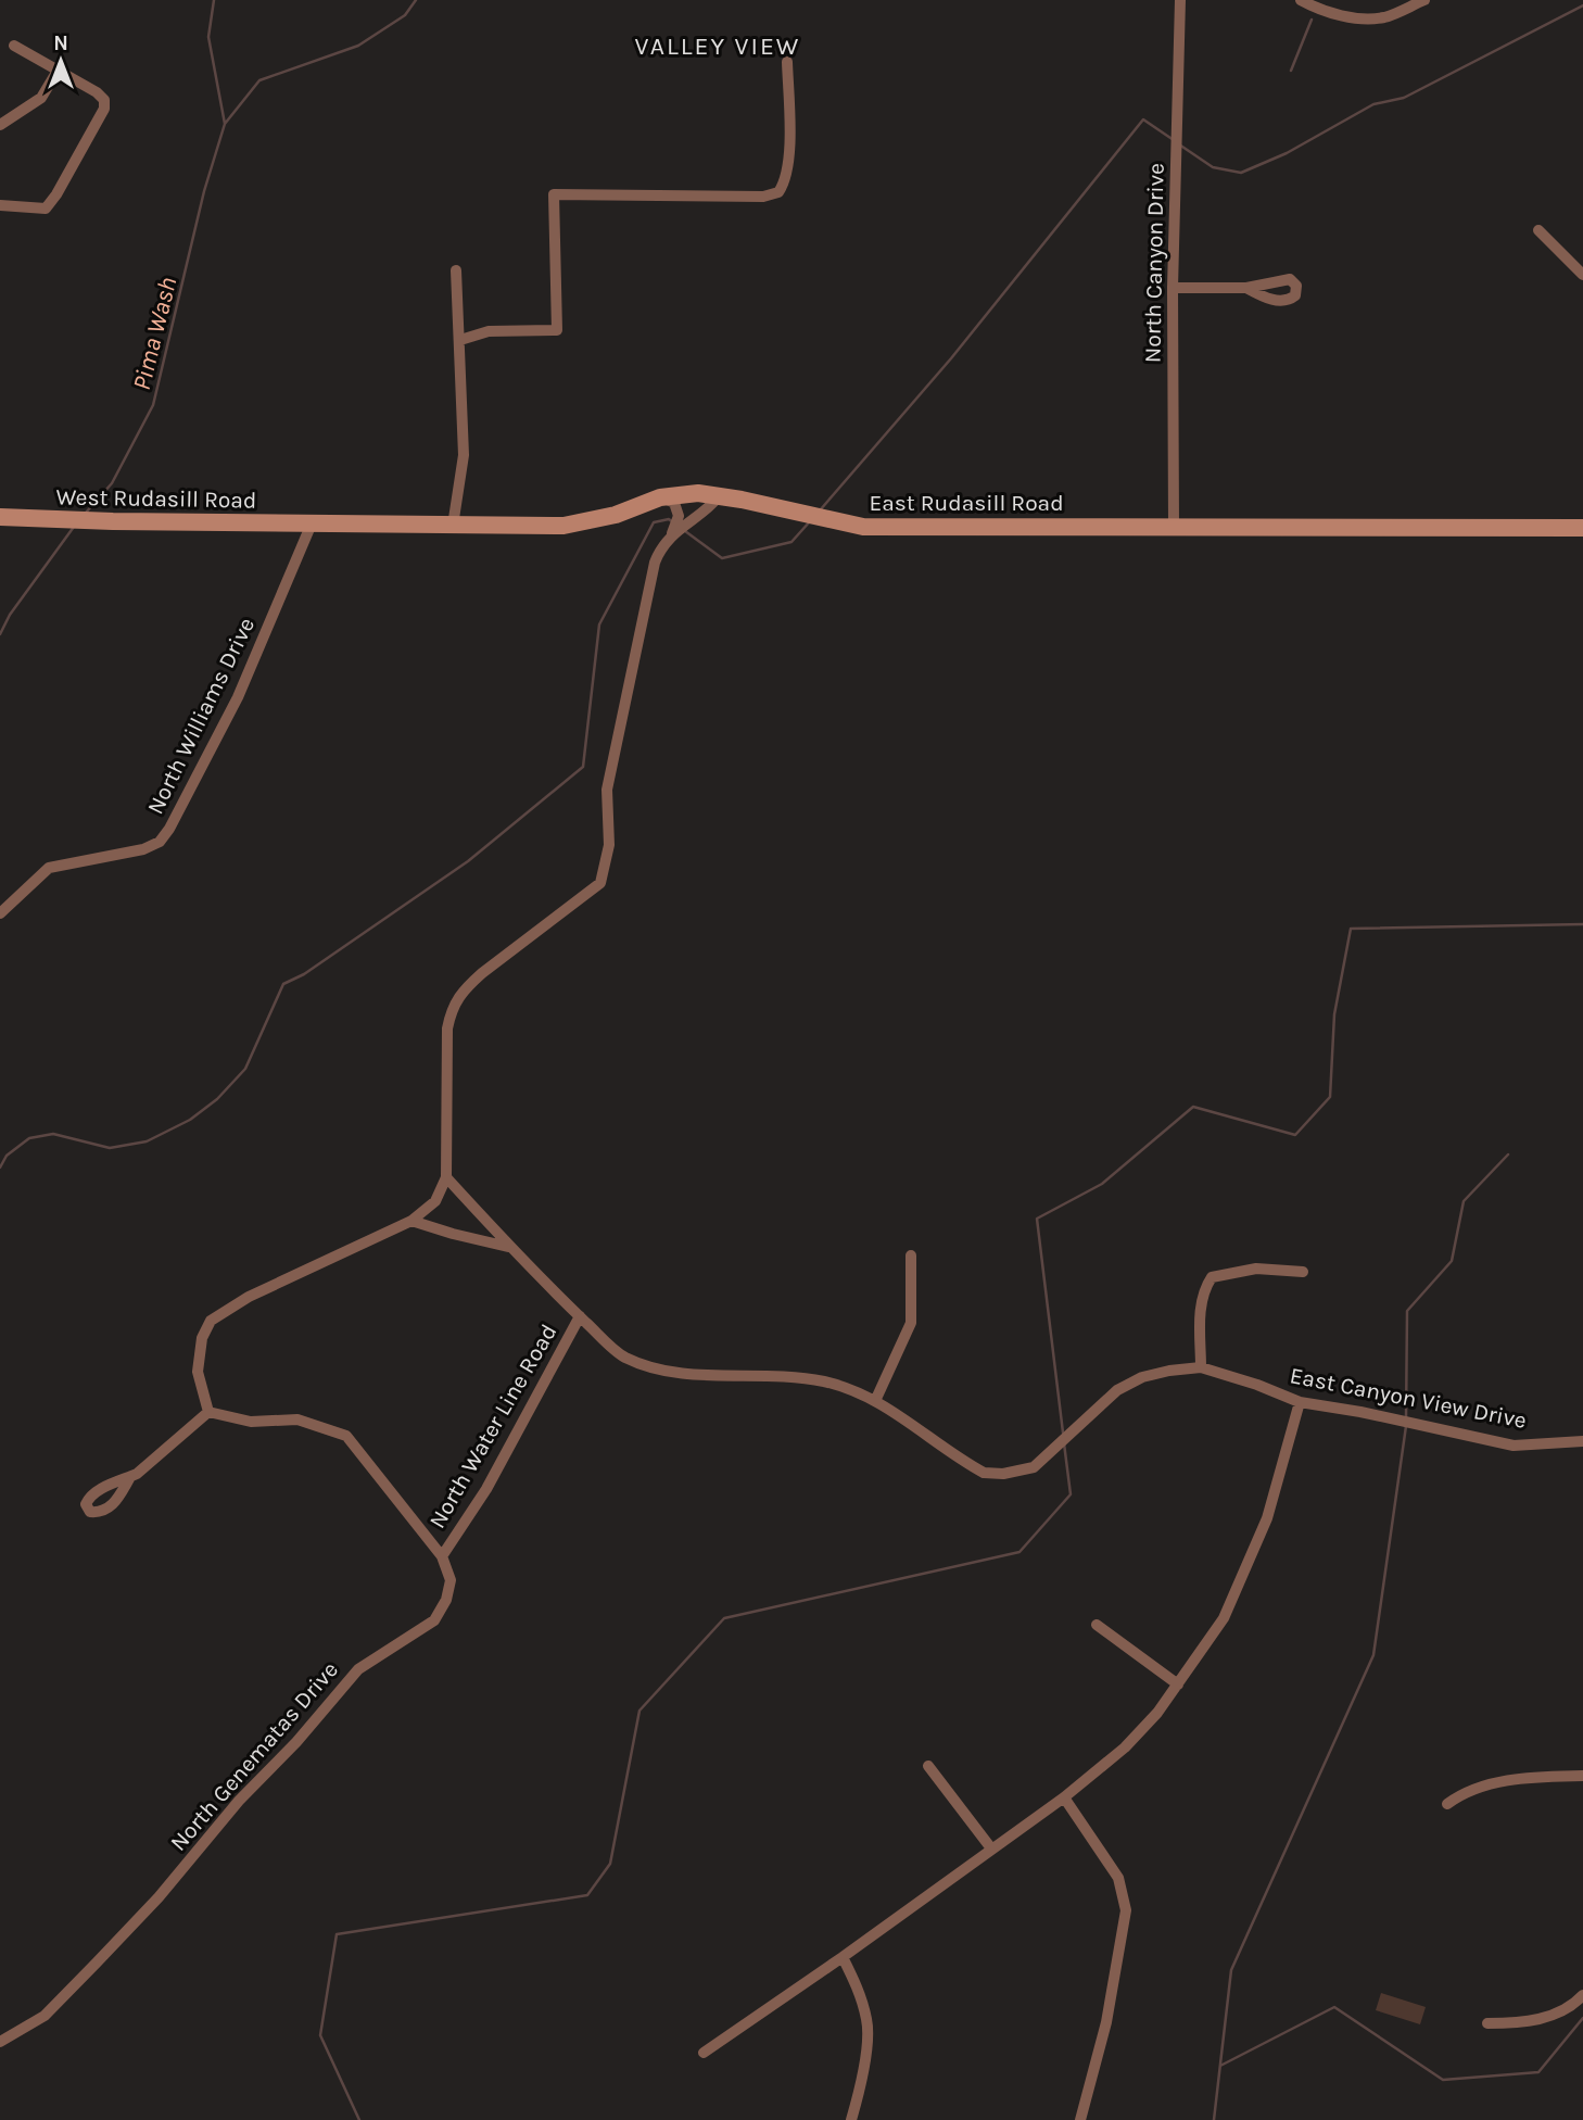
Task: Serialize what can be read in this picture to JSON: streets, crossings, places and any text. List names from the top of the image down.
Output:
{
  "streets": {
    "street": [
      "North Canyon Drive",
      "West Rudasill Road",
      "East Rudasill Road",
      "North Williams Drive",
      "East Canyon View Drive",
      "North Water Line Road",
      "North Genematas Drive"
    ]
  },
  "crossings": [
    ["North Canyon Drive", "East Rudasill Road"],
    ["West Rudasill Road", "East Rudasill Road"],
    ["West Rudasill Road", "North Williams Drive"],
    ["East Rudasill Road", "North Williams Drive"],
    ["East Canyon View Drive", "North Water Line Road"],
    ["North Water Line Road", "North Genematas Drive"]
  ],
  "districts": ["VALLEY VIEW"],
  "water": ["Pima Wash"],
  "north": "top"
}
